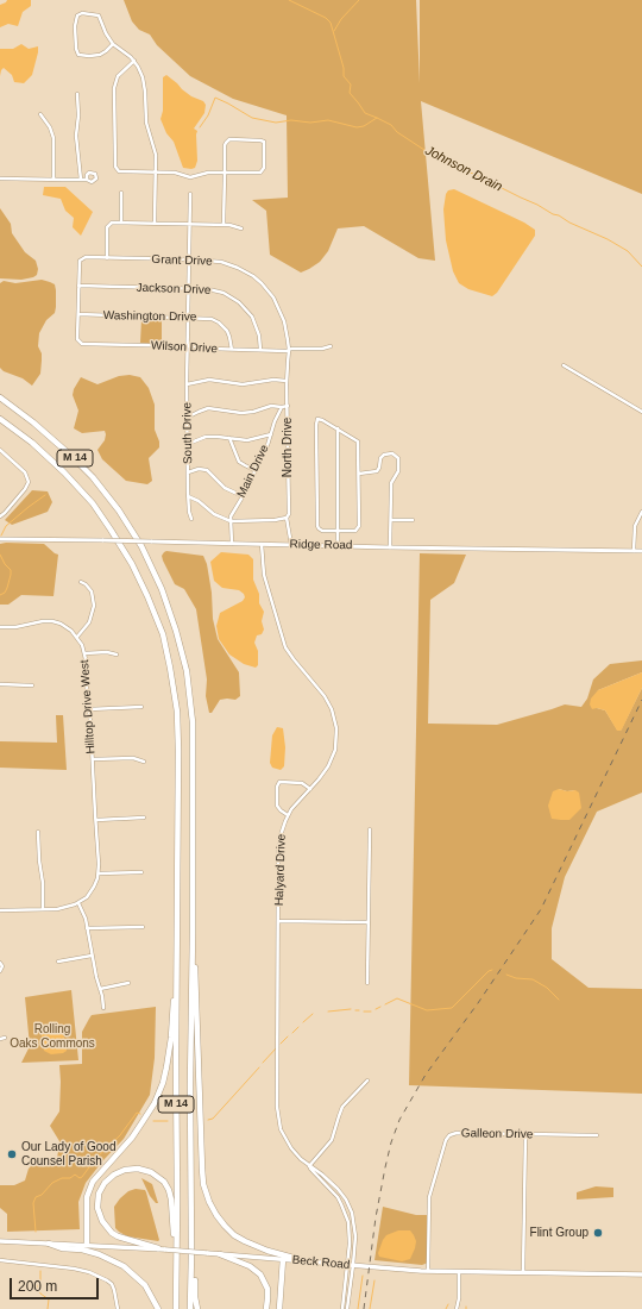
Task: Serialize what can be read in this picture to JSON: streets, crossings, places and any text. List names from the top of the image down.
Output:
{
  "streets": {
    "highway": ["M 14"],
    "main road": ["Beck Road"],
    "street": [
      "Grant Drive",
      "Jackson Drive",
      "Washington Drive",
      "Wilson Drive",
      "South Drive",
      "North Drive",
      "Main Drive",
      "Ridge Road",
      "Hilltop Drive West",
      "Halyard Drive",
      "Galleon Drive"
    ]
  },
  "crossings": [
    ["Grant Drive", "Jackson Drive"],
    ["Grant Drive", "Wilson Drive"],
    ["Grant Drive", "South Drive"],
    ["Grant Drive", "North Drive"],
    ["Jackson Drive", "Wilson Drive"],
    ["Jackson Drive", "South Drive"],
    ["Washington Drive", "Wilson Drive"],
    ["Washington Drive", "South Drive"],
    ["Wilson Drive", "South Drive"],
    ["Wilson Drive", "North Drive"],
    ["North Drive", "Ridge Road"],
    ["Main Drive", "Ridge Road"],
    ["Ridge Road", "Halyard Drive"],
    ["Halyard Drive", "Beck Road"],
    ["Galleon Drive", "Beck Road"]
  ],
  "water": ["Johnson Drain"],
  "parks": ["Rolling Oaks Commons"],
  "places": ["Our Lady of Good Counsel Parish", "Flint Group"],
  "scale_bar": "200 m"
}
